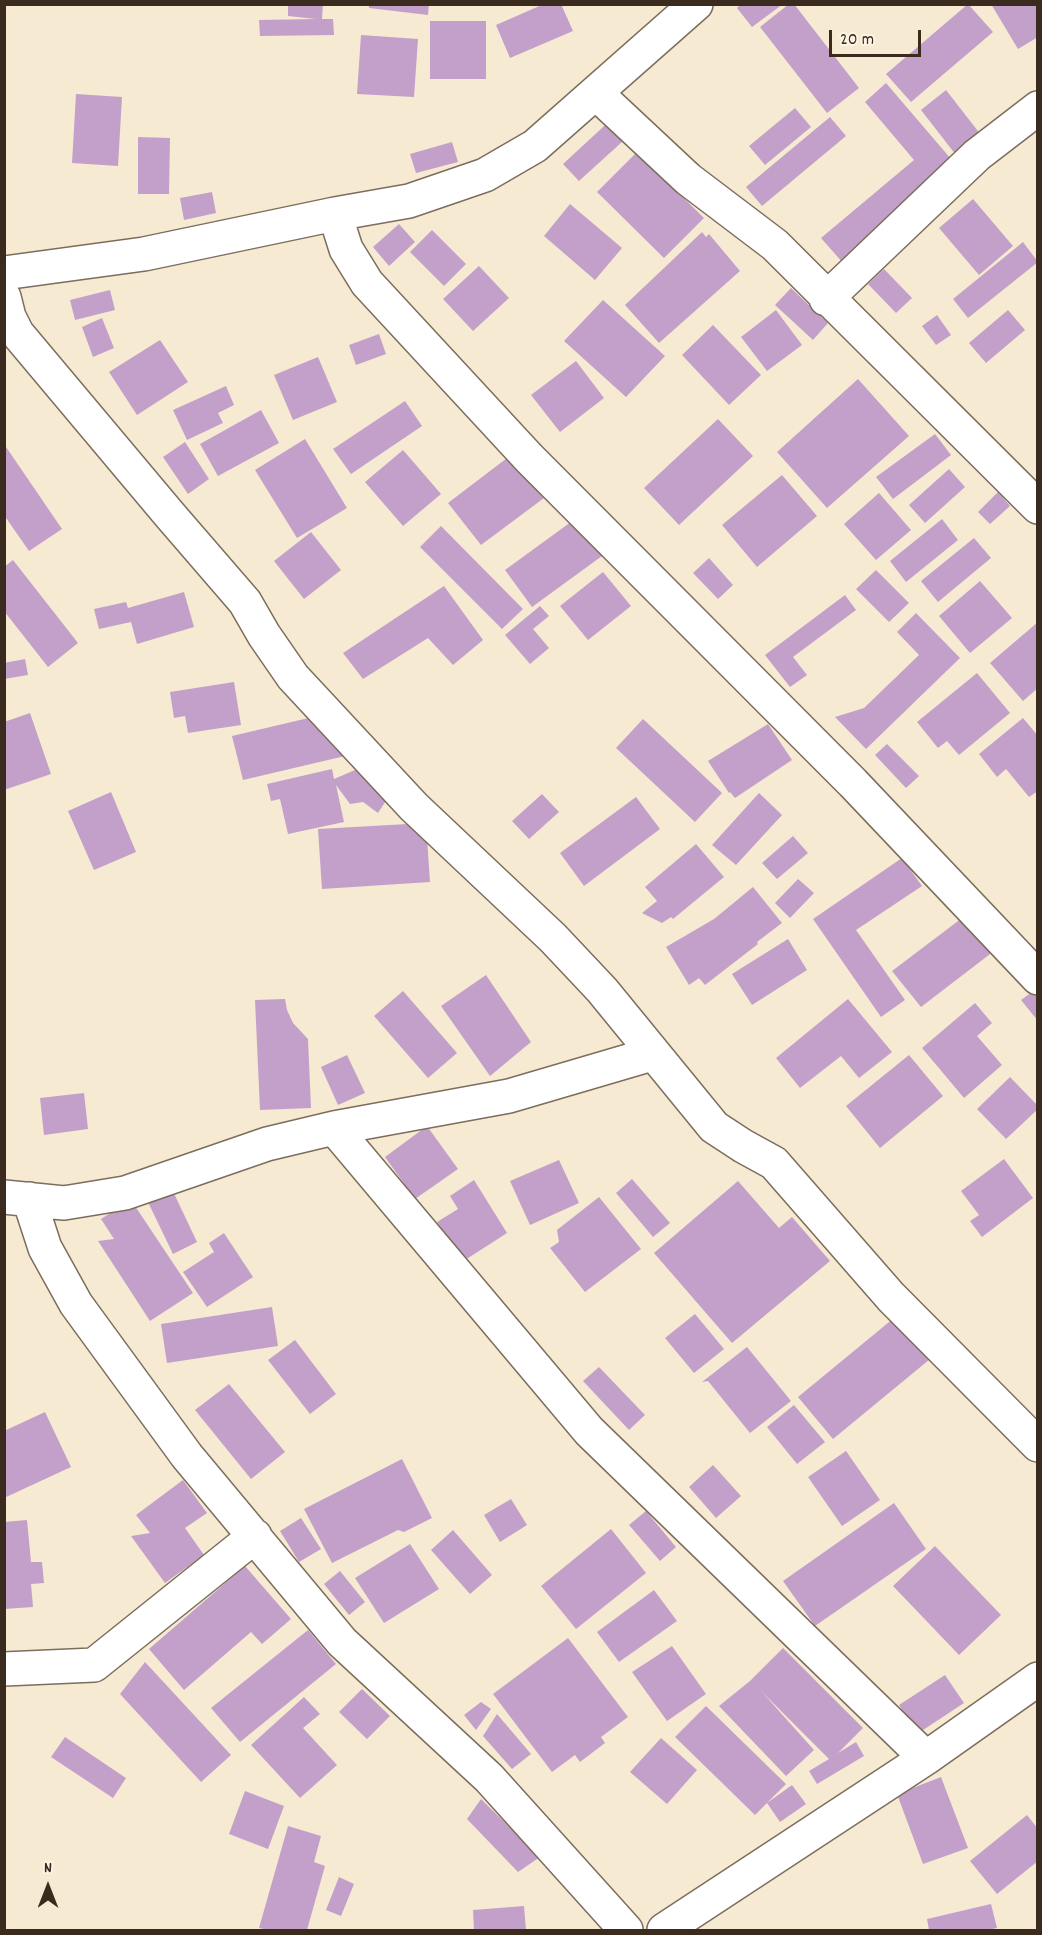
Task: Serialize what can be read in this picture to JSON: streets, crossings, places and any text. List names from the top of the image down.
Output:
{
  "scale_bar": "20 m",
  "north": "top"
}
